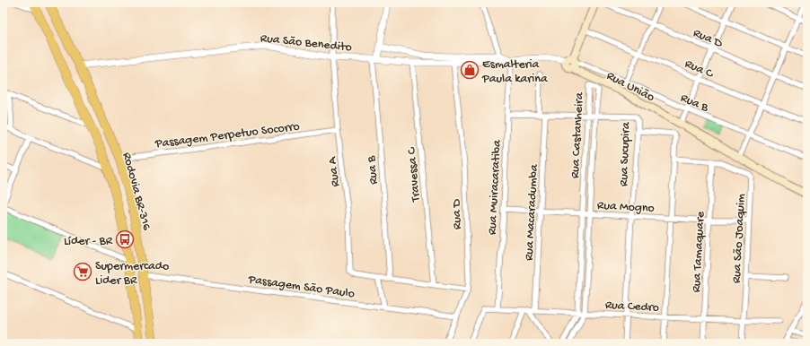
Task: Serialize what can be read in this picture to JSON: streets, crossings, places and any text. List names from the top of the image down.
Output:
{
  "streets": {
    "highway": ["Rodovia BR-316"],
    "main road": ["Rua União"],
    "street": [
      "Rua D",
      "Rua São Benedito",
      "Rua C",
      "Rua B",
      "Passagem Perpetuo Socorro",
      "Rua Castanheira",
      "Rua Sucupira",
      "Rua A",
      "Travessa C",
      "Rua Muiracaratiba",
      "Rua Mogno",
      "Rua Macaradumba",
      "Rua São Joaquim",
      "Rua Tamaquare",
      "Passagem São Paulo",
      "Rua Cedro"
    ]
  },
  "crossings": [
    ["Rua D", "Rua São Benedito"],
    ["Rua D", "Passagem São Paulo"],
    ["Rua São Benedito", "Rua União"],
    ["Rua São Benedito", "Rua B"],
    ["Rua São Benedito", "Rua A"],
    ["Rua São Benedito", "Travessa C"],
    ["Rua São Benedito", "Rodovia BR-316"],
    ["Rua União", "Rua B"],
    ["Passagem Perpetuo Socorro", "Rua A"],
    ["Passagem Perpetuo Socorro", "Rodovia BR-316"],
    ["Rua Castanheira", "Rua Sucupira"],
    ["Rua Castanheira", "Rua Mogno"],
    ["Rua Castanheira", "Rua Cedro"],
    ["Rua Sucupira", "Rua Mogno"],
    ["Rua Sucupira", "Rua Cedro"],
    ["Rua Muiracaratiba", "Rua Mogno"],
    ["Rua Muiracaratiba", "Rua Cedro"],
    ["Rodovia BR-316", "Passagem São Paulo"],
    ["Rua Mogno", "Rua Macaradumba"],
    ["Rua Mogno", "Rua São Joaquim"],
    ["Rua Mogno", "Rua Tamaquare"],
    ["Rua Macaradumba", "Rua Cedro"],
    ["Rua São Joaquim", "Rua Tamaquare"],
    ["Rua São Joaquim", "Rua Cedro"],
    ["Rua Tamaquare", "Rua Cedro"]
  ],
  "places": {
    "shop": ["Esmalteria Paula karina"],
    "bus stop": ["Líder - BR"],
    "supermarket": ["Supermercado Lider BR"]
  }
}
